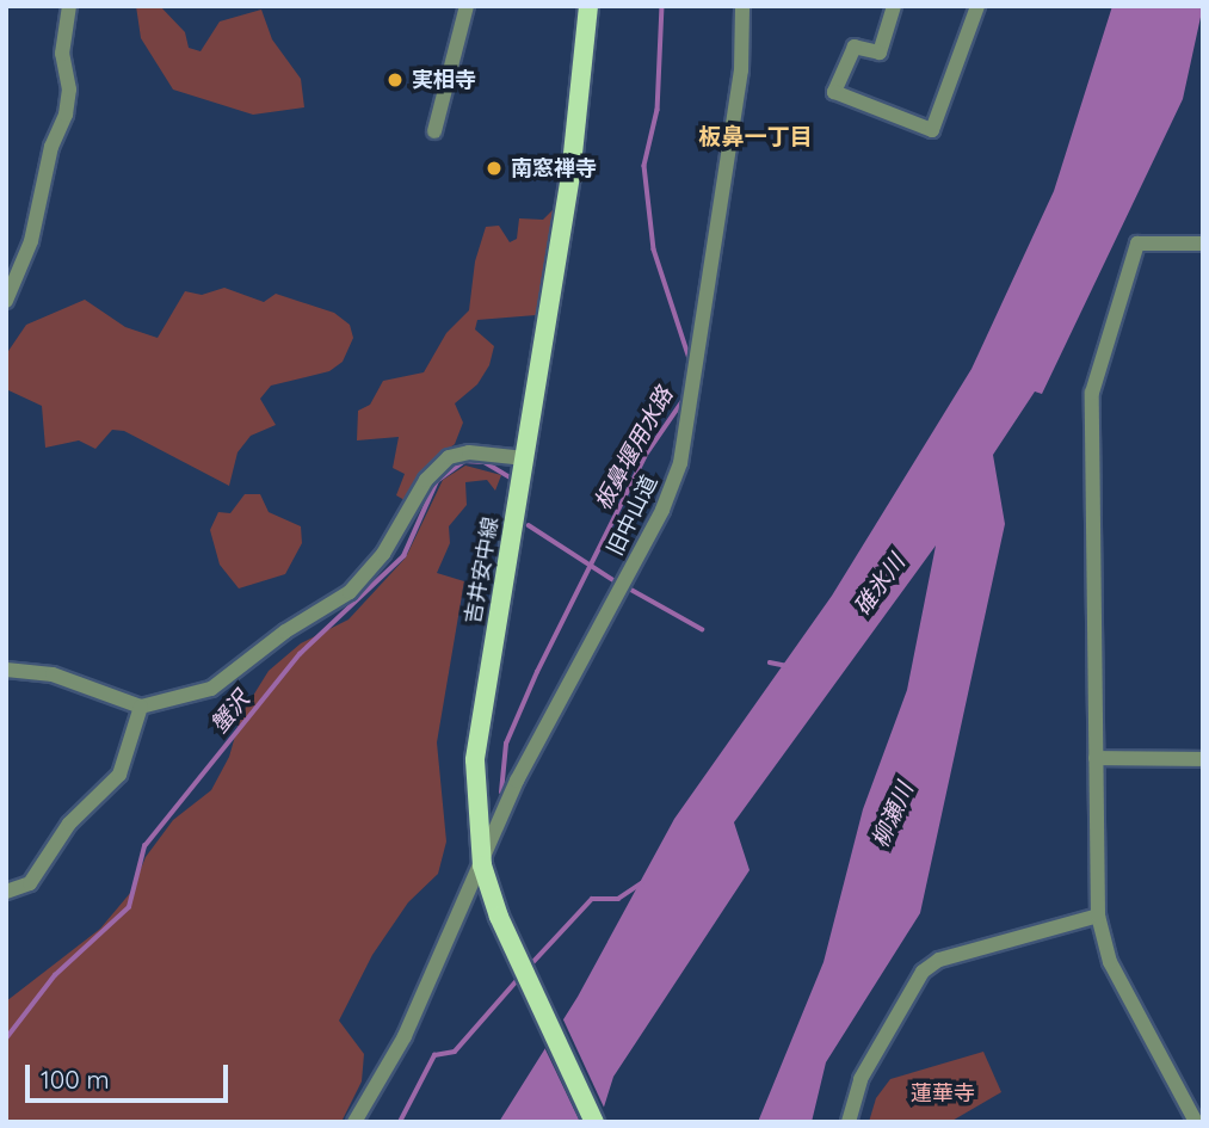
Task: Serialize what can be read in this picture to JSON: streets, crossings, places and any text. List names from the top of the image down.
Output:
{
  "streets": {
    "main road": ["吉井安中線"],
    "street": ["旧中山道"]
  },
  "crossings": [
    ["旧中山道", "吉井安中線"]
  ],
  "districts": ["板鼻一丁目"],
  "water": [
    "板鼻堰用水路",
    "碓氷川",
    "蟹沢",
    "柳瀬川"
  ],
  "parks": ["蓮華寺"],
  "places": ["実相寺", "南窓禅寺"],
  "scale_bar": "100 m"
}
